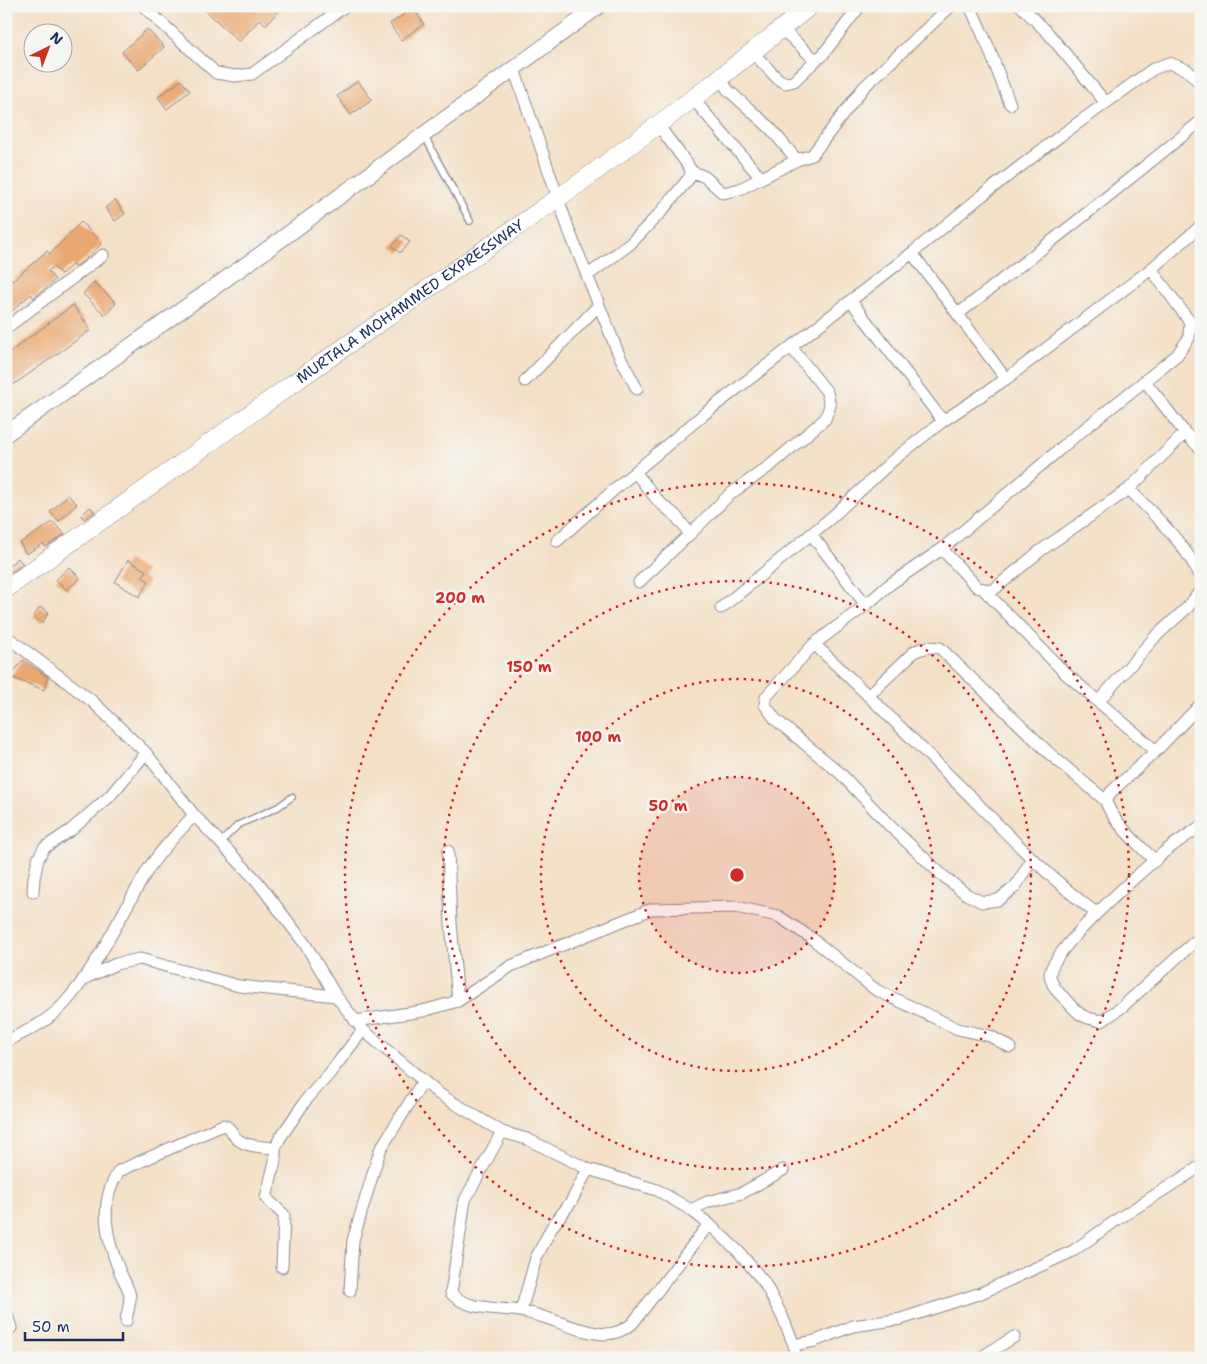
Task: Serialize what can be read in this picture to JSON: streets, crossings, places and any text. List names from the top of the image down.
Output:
{
  "streets": {
    "main road": ["MURTALA MOHAMMED EXPRESSWAY"]
  },
  "scale_bar": "50 m",
  "north": "top right",
  "rings": [
    "200 m",
    "150 m",
    "100 m",
    "50 m"
  ]
}
